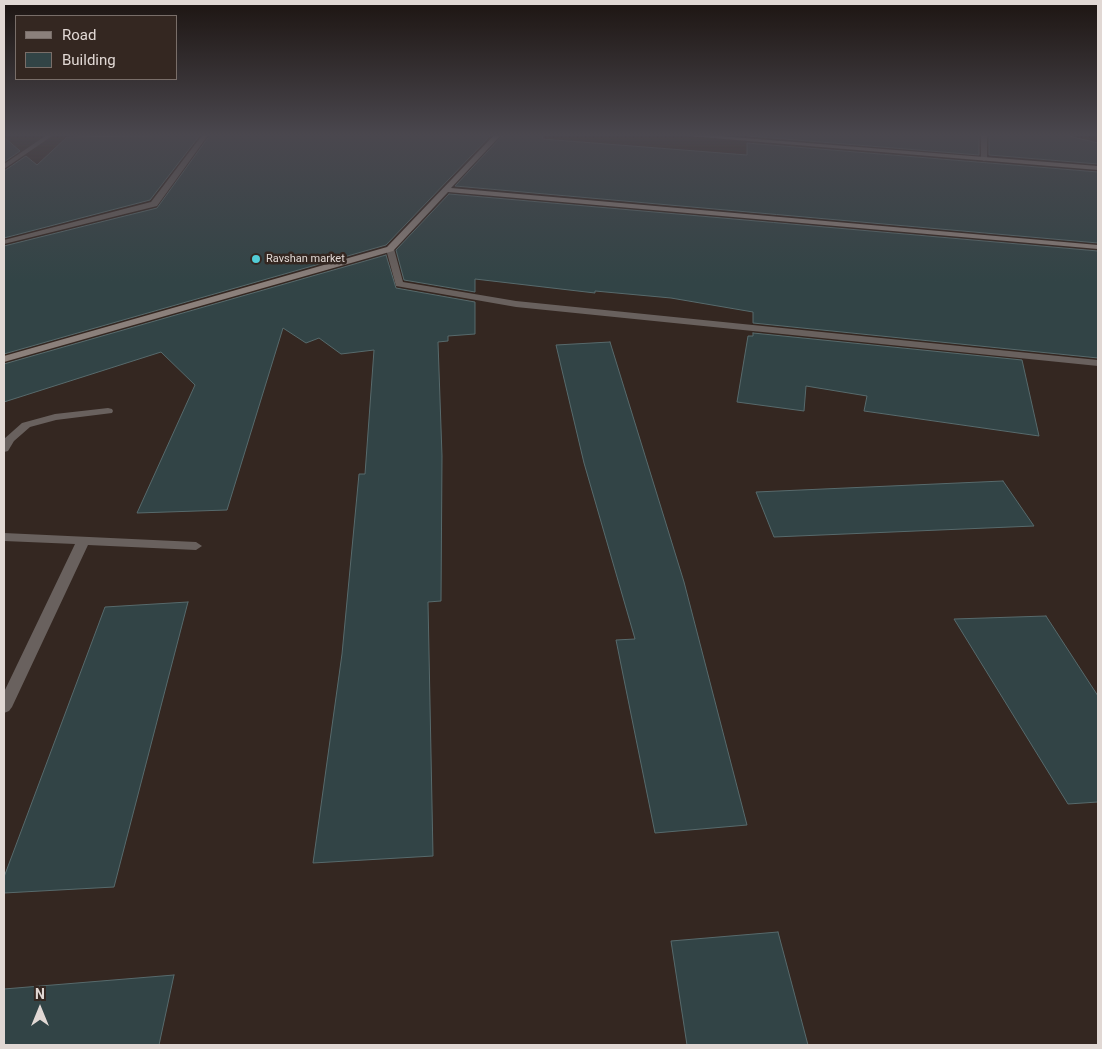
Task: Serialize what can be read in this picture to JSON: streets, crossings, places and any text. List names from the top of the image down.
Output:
{
  "places": ["Ravshan market"],
  "legend": ["Road", "Building"],
  "north": "top"
}
